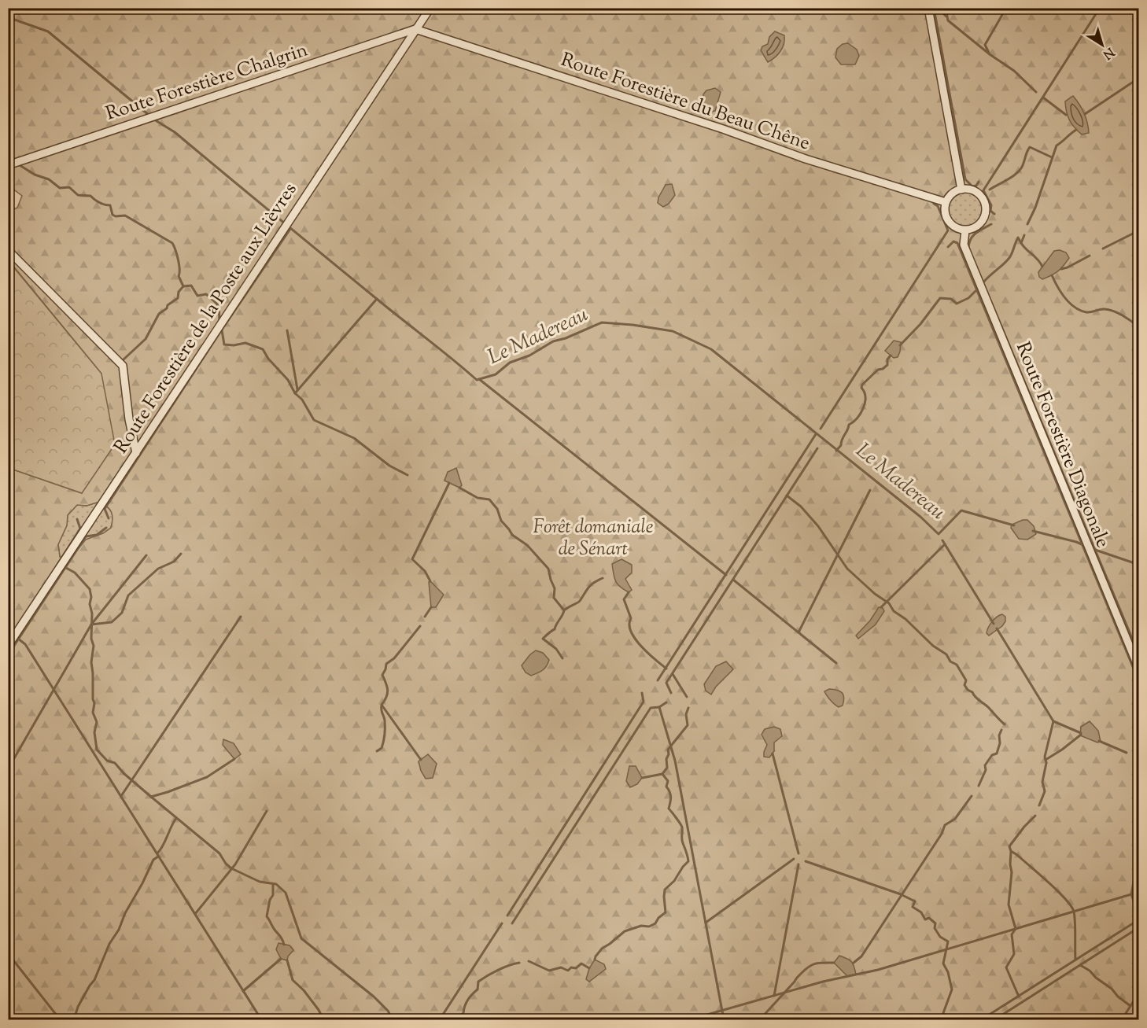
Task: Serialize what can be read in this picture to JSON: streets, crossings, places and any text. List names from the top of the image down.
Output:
{
  "streets": {
    "street": [
      "Route Forestière Chalgrin",
      "Route Forestière du Beau Chêne",
      "Route Forestière de la Poste aux Lièvres",
      "Route Forestière Diagonale"
    ]
  },
  "crossings": [
    ["Route Forestière Chalgrin", "Route Forestière du Beau Chêne"],
    ["Route Forestière Chalgrin", "Route Forestière de la Poste aux Lièvres"],
    ["Route Forestière du Beau Chêne", "Route Forestière de la Poste aux Lièvres"],
    ["Route Forestière du Beau Chêne", "Route Forestière Diagonale"]
  ],
  "water": ["Le Madereau"],
  "parks": ["Forêt domaniale de Sénart"],
  "north": "bottom right"
}
